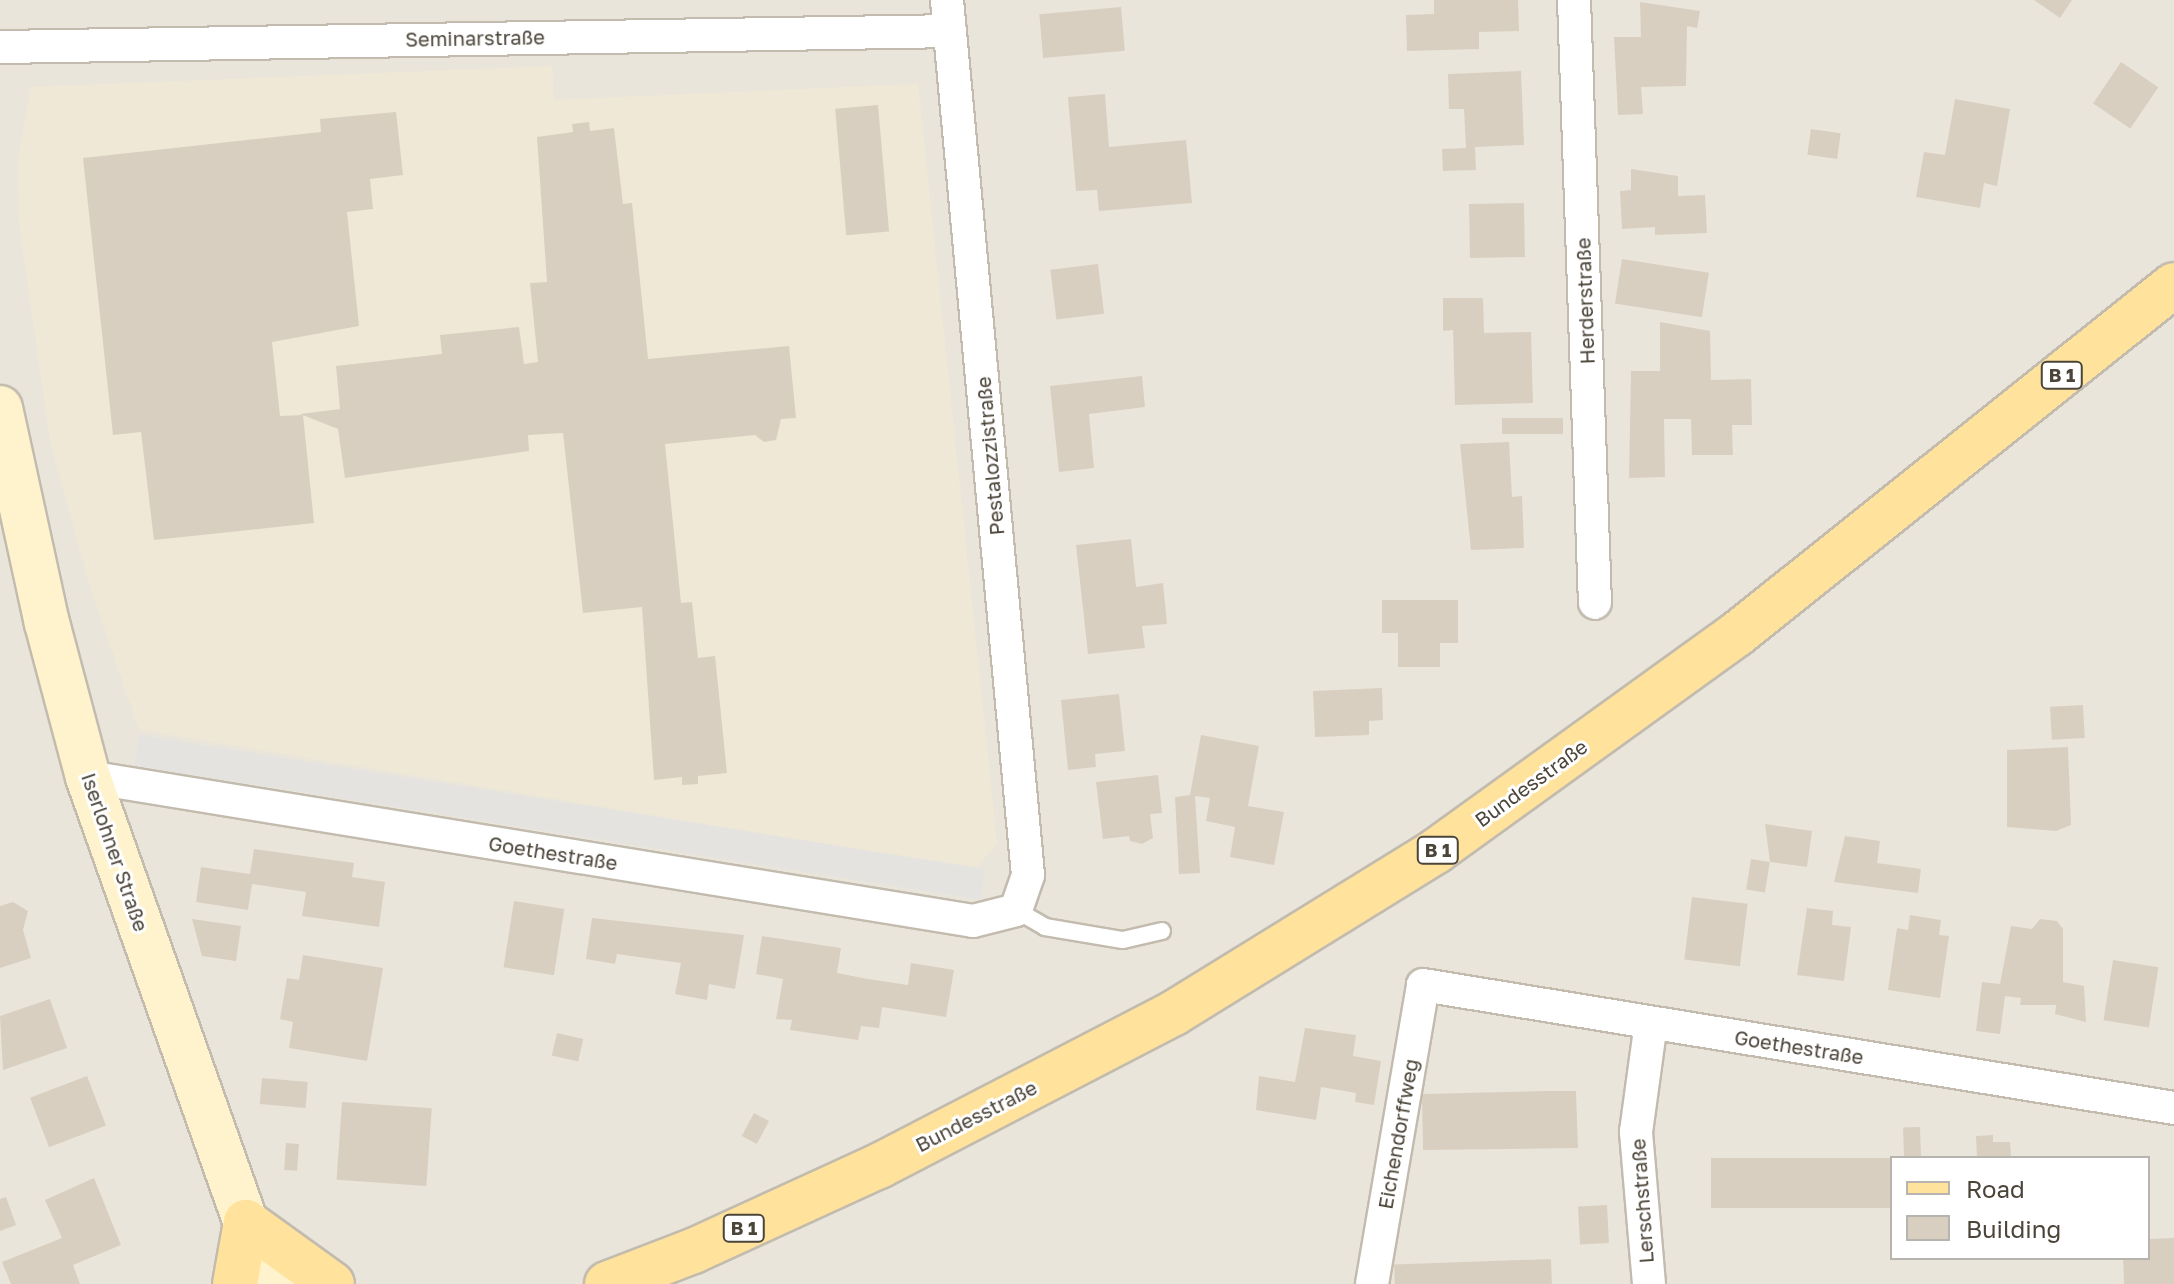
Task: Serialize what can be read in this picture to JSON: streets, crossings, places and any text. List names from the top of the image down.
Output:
{
  "streets": {
    "main road": ["B 1", "Bundesstraße", "Iserlohner Straße"],
    "street": [
      "Seminarstraße",
      "Herderstraße",
      "Pestalozzistraße",
      "Goethestraße",
      "Eichendorffweg",
      "Lerschstraße"
    ]
  },
  "crossings": [
    ["Seminarstraße", "Pestalozzistraße"],
    ["Pestalozzistraße", "Goethestraße"],
    ["Iserlohner Straße", "Goethestraße"],
    ["Goethestraße", "Eichendorffweg"],
    ["Goethestraße", "Lerschstraße"]
  ],
  "legend": ["Road", "Building"]
}
